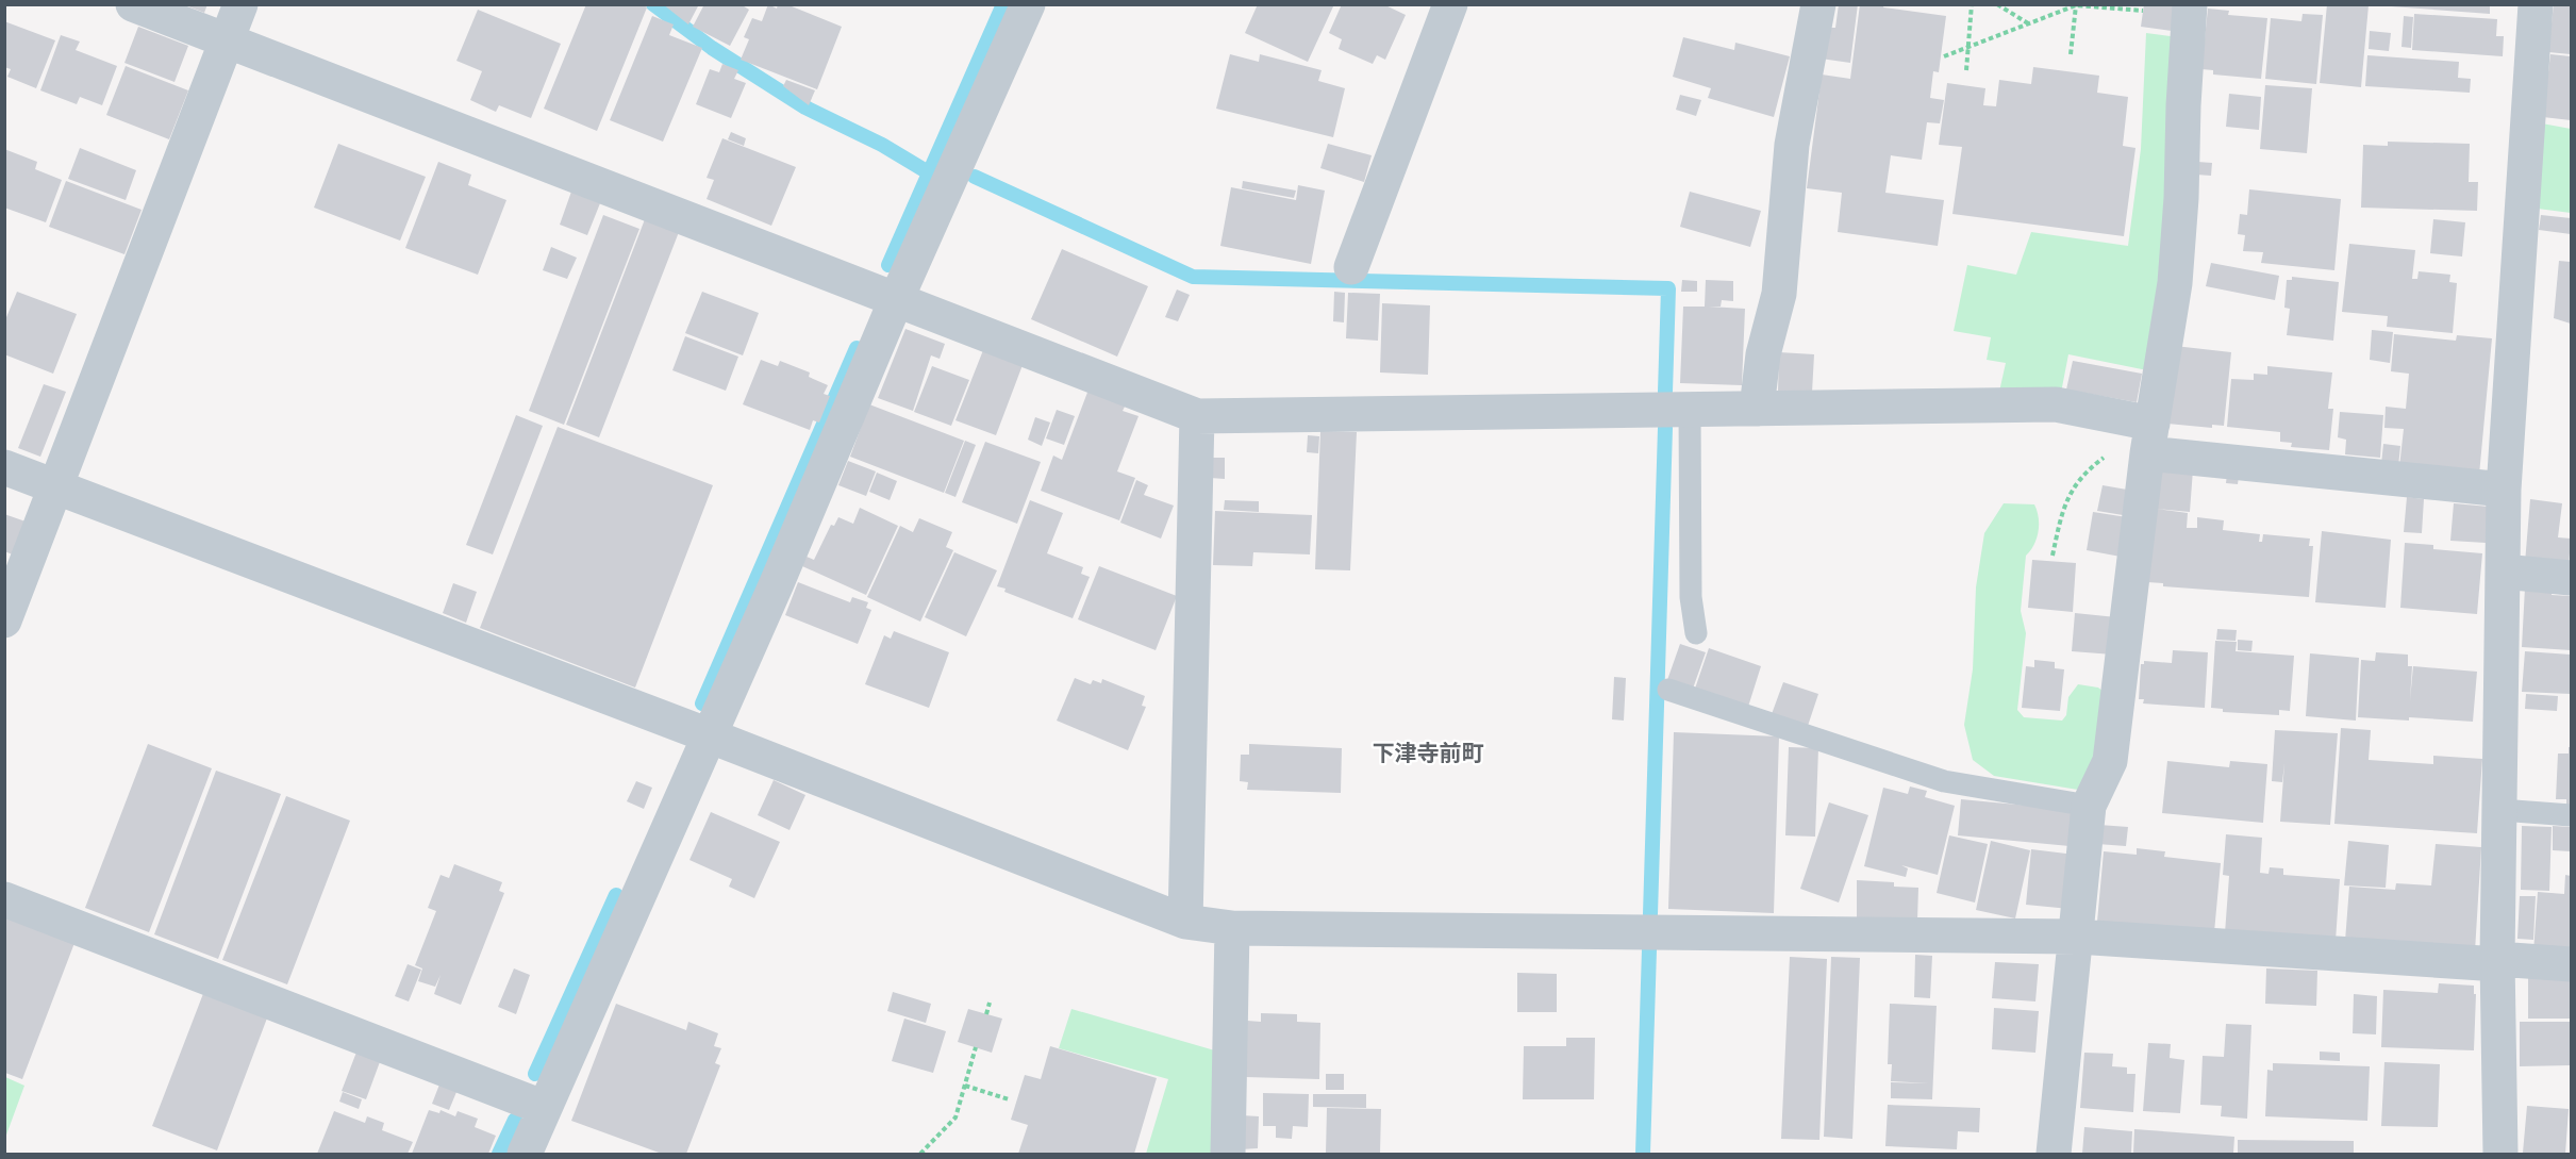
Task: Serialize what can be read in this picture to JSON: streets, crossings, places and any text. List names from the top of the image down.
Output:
{
  "districts": ["下津寺前町"]
}
